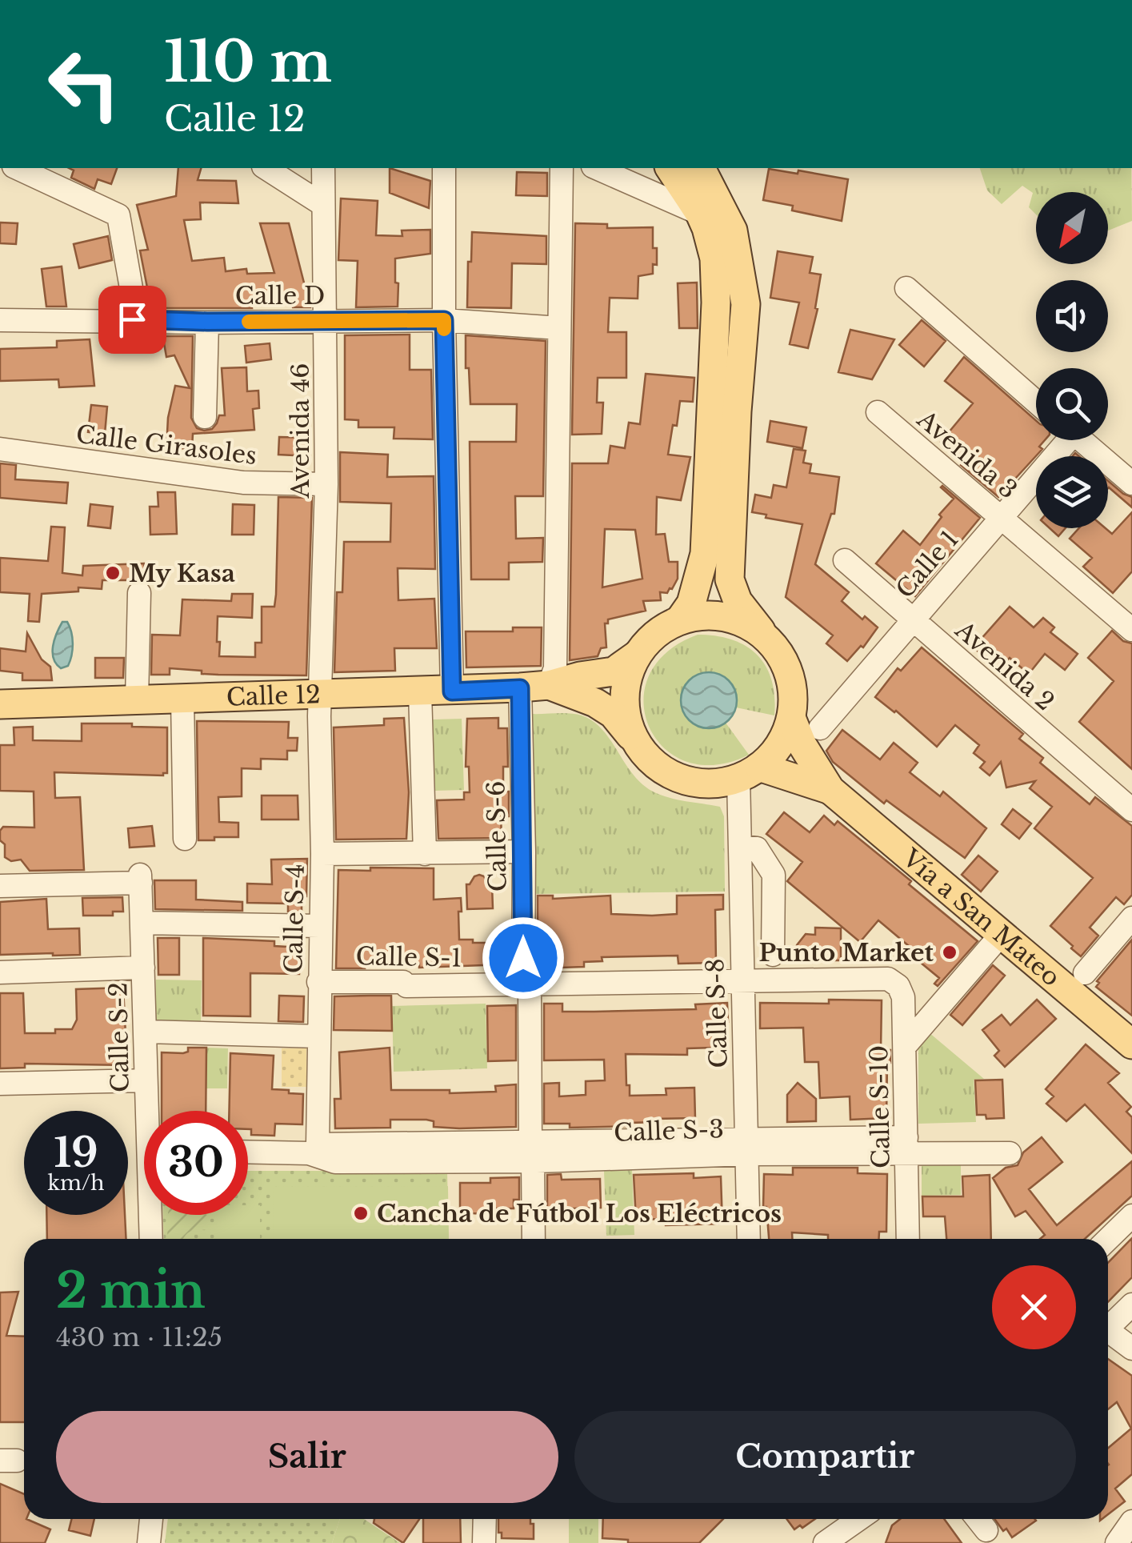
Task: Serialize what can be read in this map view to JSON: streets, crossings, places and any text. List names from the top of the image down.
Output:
{
  "streets": {
    "main road": ["Calle 12", "Vía a San Mateo"],
    "street": [
      "Calle D",
      "Avenida 46",
      "Calle Girasoles",
      "Avenida 3",
      "Calle 1",
      "Avenida 2",
      "Calle S-6",
      "Calle S-4",
      "Calle S-1",
      "Calle S-8",
      "Calle S-2",
      "Calle S-10",
      "Calle S-3"
    ]
  },
  "crossings": [
    ["Calle D", "Avenida 46"],
    ["Avenida 46", "Calle Girasoles"],
    ["Avenida 46", "Calle 12"],
    ["Avenida 46", "Calle S-4"],
    ["Avenida 3", "Calle 1"],
    ["Calle 1", "Avenida 2"],
    ["Calle 12", "Calle S-6"],
    ["Calle 12", "Calle S-4"],
    ["Calle 12", "Calle S-8"],
    ["Calle S-6", "Calle S-1"],
    ["Calle S-6", "Calle S-3"],
    ["Calle S-4", "Calle S-1"],
    ["Calle S-4", "Calle S-3"],
    ["Calle S-1", "Calle S-8"],
    ["Calle S-1", "Calle S-10"],
    ["Calle S-8", "Calle S-3"],
    ["Calle S-10", "Calle S-3"]
  ],
  "places": ["My Kasa", "Punto Market", "Cancha de Fútbol Los Eléctricos"],
  "north": "bottom left",
  "page": {
    "turn": ["110 m", "Calle 12"],
    "speed": "19 km/h",
    "limit": "30",
    "heading": ["2 min", "430 m · 11:25"],
    "buttons": ["Salir", "Compartir"]
  }
}
